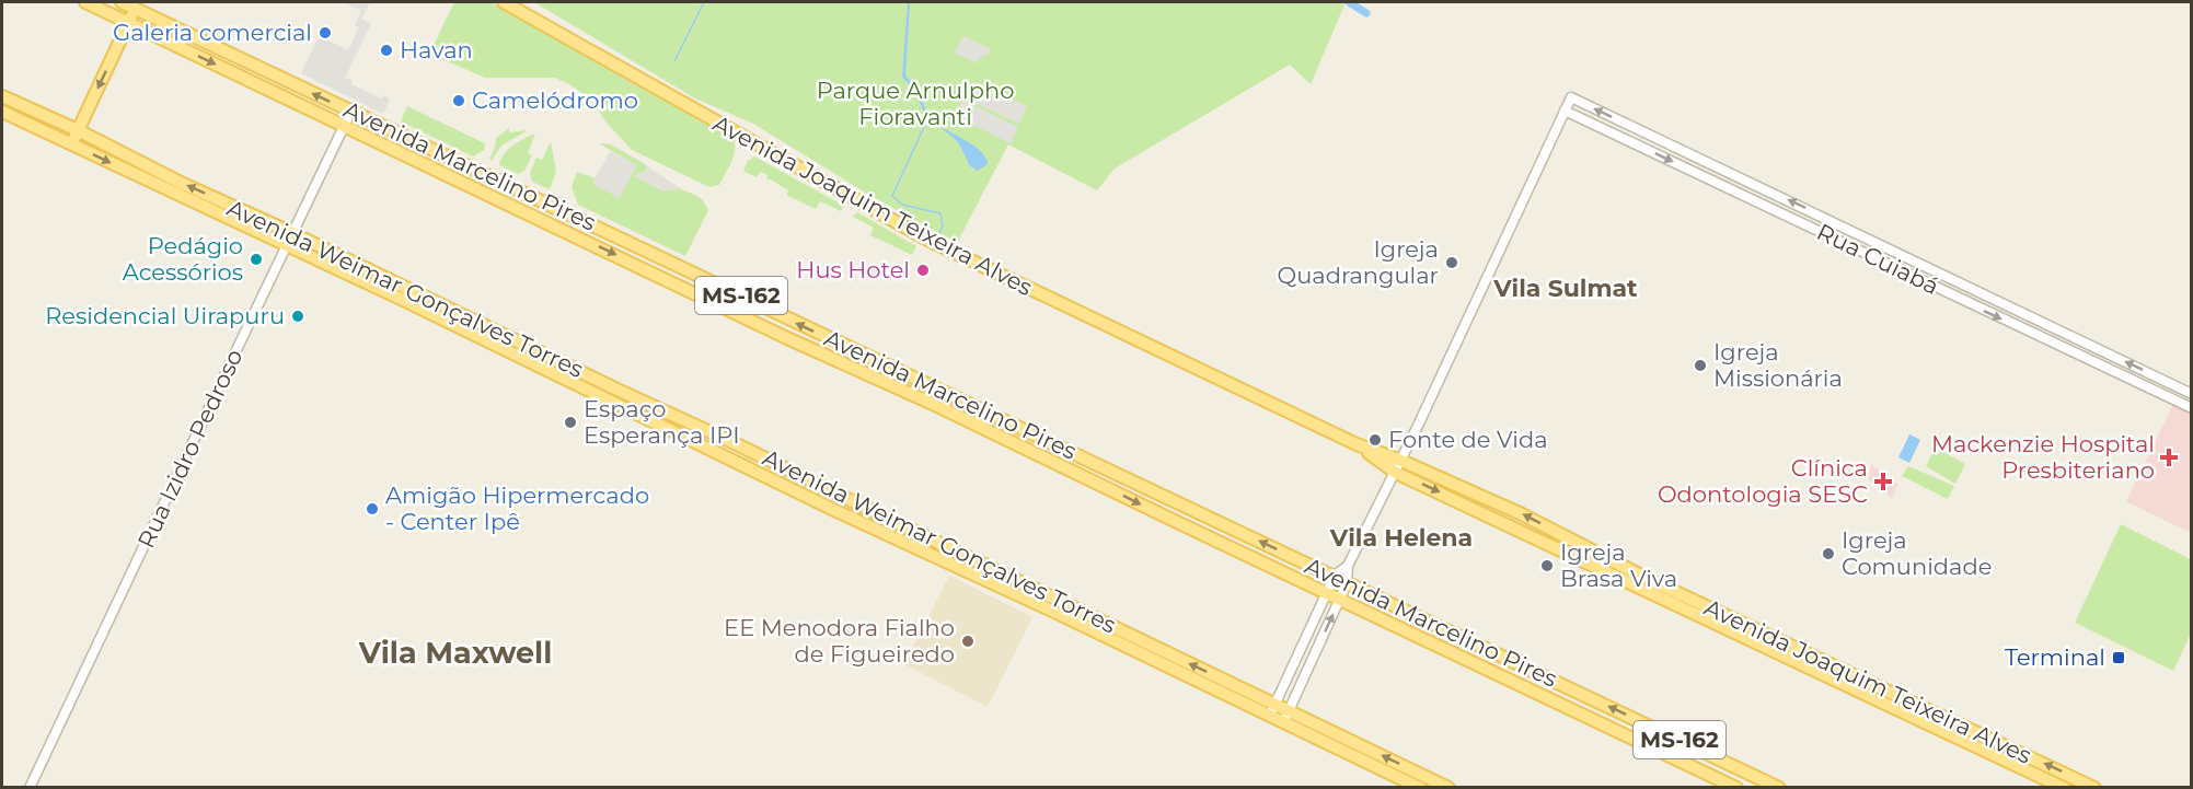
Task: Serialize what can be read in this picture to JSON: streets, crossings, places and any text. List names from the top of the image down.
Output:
{
  "streets": {
    "main road": [
      "Avenida Marcelino Pires",
      "Avenida Joaquim Teixeira Alves",
      "Avenida Weimar Gonçalves Torres",
      "MS-162"
    ],
    "street": ["Rua Cuiabá", "Rua Izidro Pedroso"]
  },
  "crossings": [
    ["Avenida Marcelino Pires", "Rua Izidro Pedroso"],
    ["Avenida Weimar Gonçalves Torres", "Rua Izidro Pedroso"]
  ],
  "districts": ["Vila Sulmat", "Vila Helena", "Vila Maxwell"],
  "parks": ["Parque Arnulpho Fioravanti"],
  "places": {
    "other": [
      "Galeria comercial",
      "Havan",
      "Camelódromo",
      "Pedágio Acessórios",
      "Igreja Quadrangular",
      "Hus Hotel",
      "Residencial Uirapuru",
      "Igreja Missionária",
      "Espaço Esperança IPI",
      "Fonte de Vida",
      "Amigão Hipermercado - Center Ipê",
      "Igreja Comunidade",
      "Igreja Brasa Viva",
      "EE Menodora Fialho de Figueiredo"
    ],
    "health": ["Mackenzie Hospital Presbiteriano", "Clínica Odontologia SESC"],
    "transit": ["Terminal"]
  }
}
